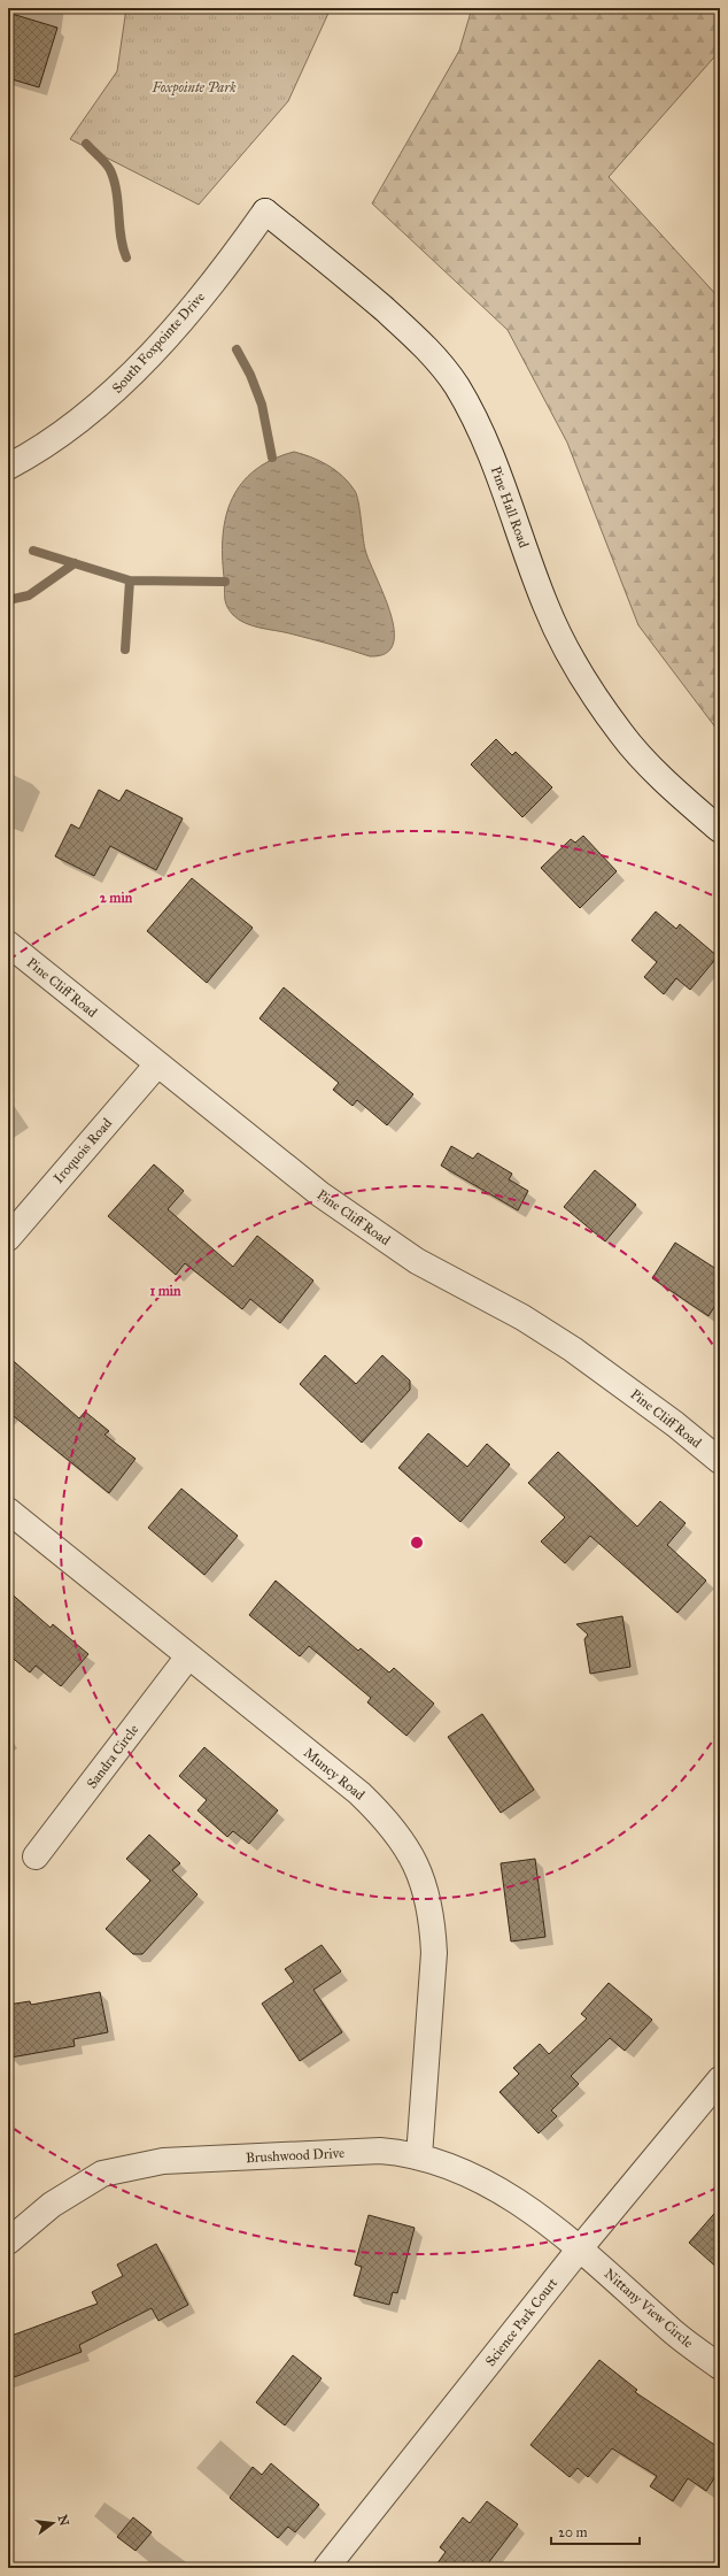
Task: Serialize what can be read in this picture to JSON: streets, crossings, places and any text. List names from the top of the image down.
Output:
{
  "streets": {
    "street": [
      "South Foxpointe Drive",
      "Pine Hall Road",
      "Pine Cliff Road",
      "Iroquois Road",
      "Sandra Circle",
      "Muncy Road",
      "Brushwood Drive",
      "Nittany View Circle",
      "Science Park Court"
    ]
  },
  "crossings": [
    ["South Foxpointe Drive", "Pine Hall Road"],
    ["Pine Cliff Road", "Iroquois Road"],
    ["Sandra Circle", "Muncy Road"],
    ["Muncy Road", "Brushwood Drive"],
    ["Brushwood Drive", "Nittany View Circle"],
    ["Brushwood Drive", "Science Park Court"],
    ["Nittany View Circle", "Science Park Court"]
  ],
  "parks": ["Foxpointe Park"],
  "scale_bar": "20 m",
  "north": "right",
  "rings": ["2 min", "1 min"]
}
